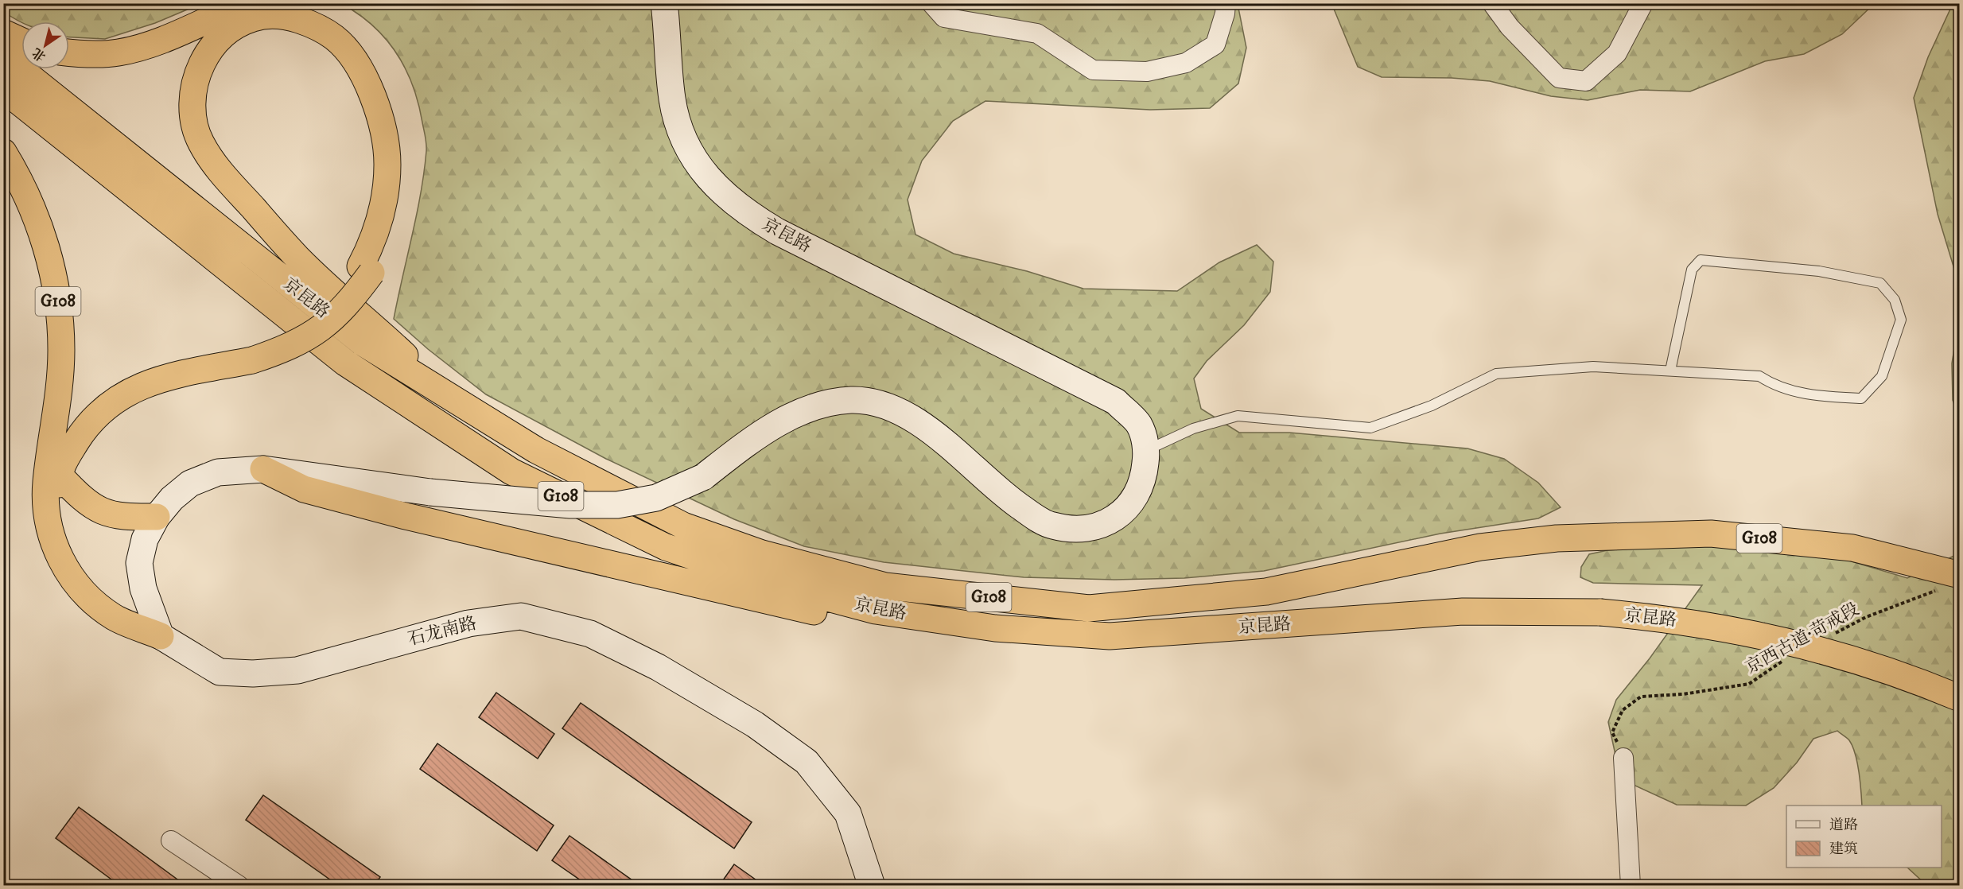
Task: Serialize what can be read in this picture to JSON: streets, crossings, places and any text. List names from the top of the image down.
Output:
{
  "streets": {
    "highway": ["京昆路", "G108"],
    "main road": ["石龙南路"],
    "path": ["京西古道·苛戒段"]
  },
  "crossings": [
    ["京昆路", "京西古道·苛戒段"]
  ],
  "legend": ["道路", "建筑"],
  "north": "bottom left"
}
